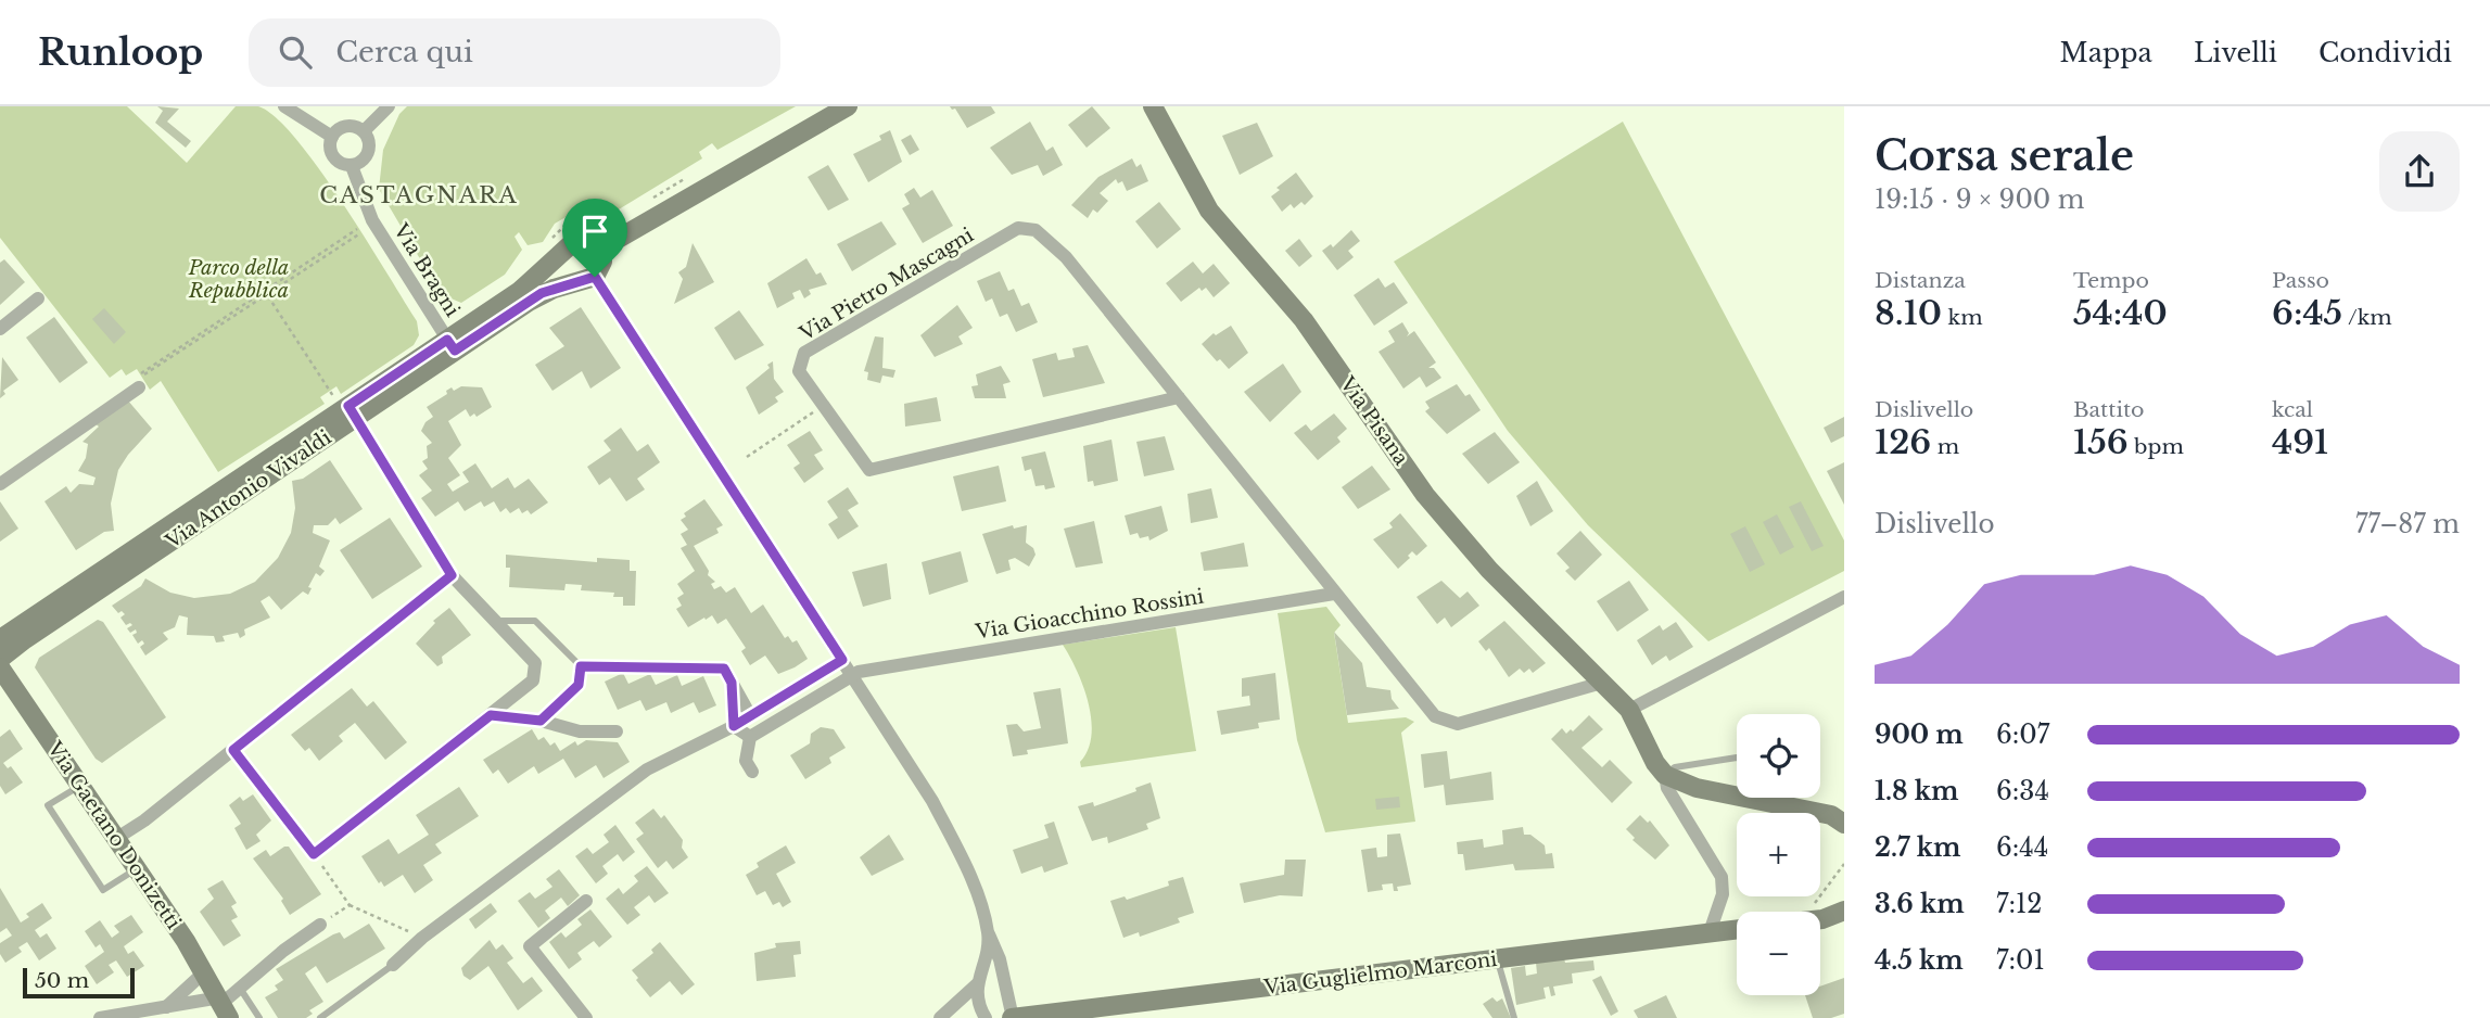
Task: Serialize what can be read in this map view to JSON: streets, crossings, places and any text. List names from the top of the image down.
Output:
{
  "streets": {
    "street": [
      "Via Bragni",
      "Via Pietro Mascagni",
      "Via Pisana",
      "Via Antonio Vivaldi",
      "Via Gioacchino Rossini",
      "Via Gaetano Donizetti",
      "Via Guglielmo Marconi"
    ]
  },
  "crossings": [
    ["Via Bragni", "Via Antonio Vivaldi"],
    ["Via Pietro Mascagni", "Via Pisana"],
    ["Via Pietro Mascagni", "Via Gioacchino Rossini"],
    ["Via Pisana", "Via Guglielmo Marconi"]
  ],
  "districts": ["CASTAGNARA"],
  "parks": ["Parco della Repubblica"],
  "scale_bar": "50 m",
  "page": {
    "header": "Runloop",
    "search": "Cerca qui",
    "nav": ["Mappa", "Livelli", "Condividi"],
    "heading": ["Corsa serale", "19:15 · 9 × 900 m"],
    "stats": [
      ["Distanza", "8.10 km"],
      ["Tempo", "54:40"],
      ["Passo", "6:45 /km"],
      ["Dislivello", "126 m"],
      ["Battito", "156 bpm"],
      ["kcal", "491"]
    ],
    "chart": ["Dislivello", "77–87 m"],
    "list": [
      {
        "name": "900 m",
        "note": "6:07"
      },
      {
        "name": "1.8 km",
        "note": "6:34"
      },
      {
        "name": "2.7 km",
        "note": "6:44"
      },
      {
        "name": "3.6 km",
        "note": "7:12"
      },
      {
        "name": "4.5 km",
        "note": "7:01"
      }
    ],
    "map_buttons": ["+", "−"],
    "scale": "50 m"
  }
}
